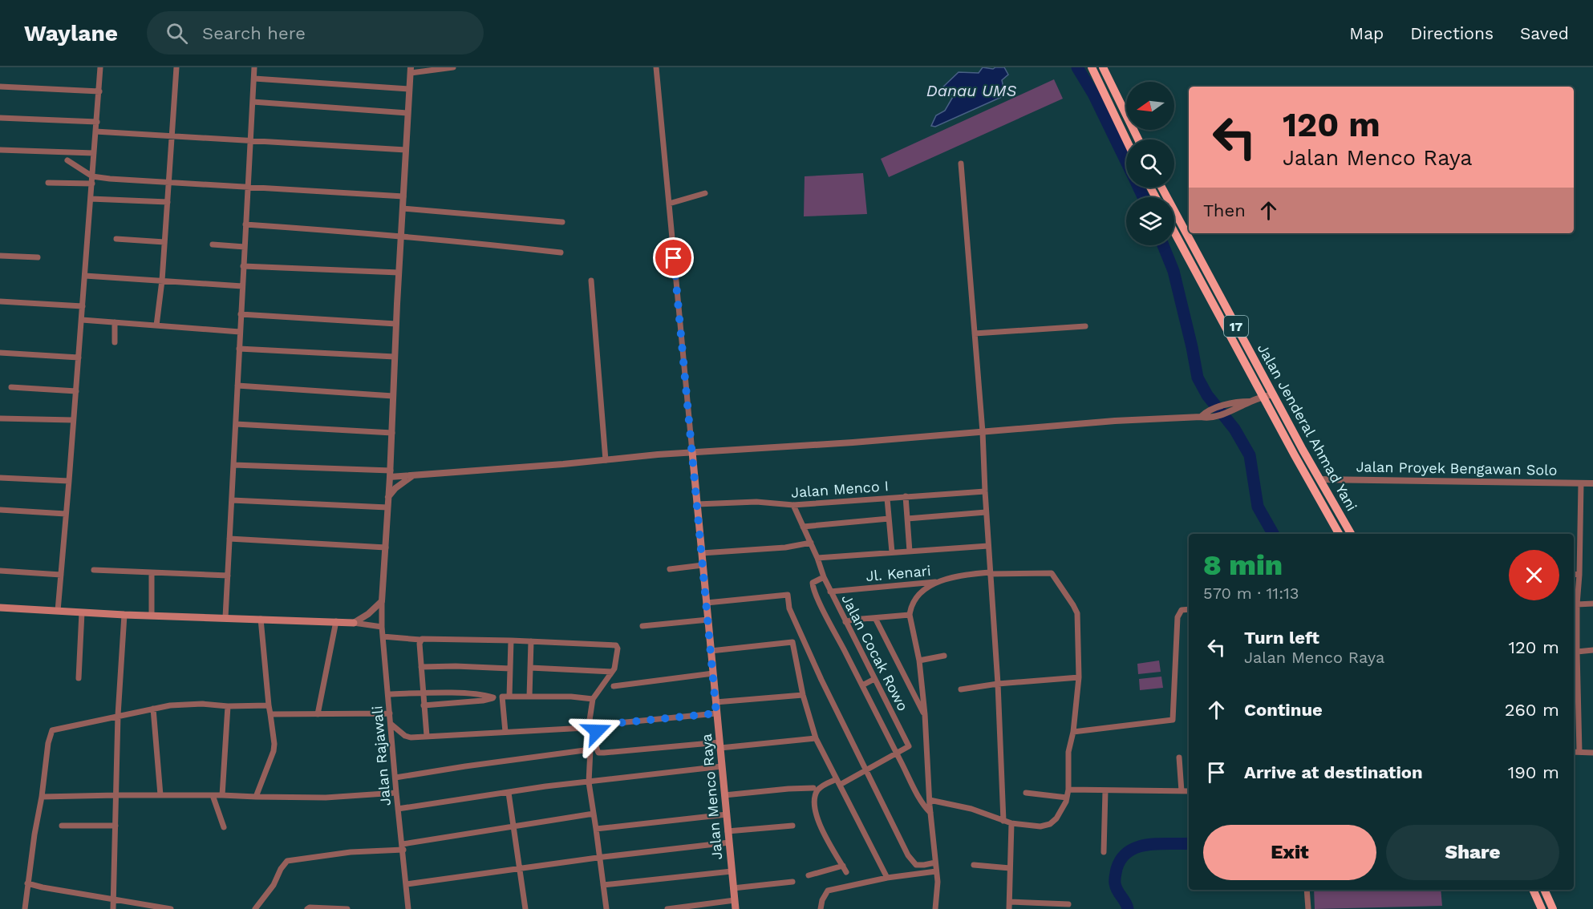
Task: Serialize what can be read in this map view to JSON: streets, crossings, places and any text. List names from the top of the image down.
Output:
{
  "streets": {
    "highway": ["17", "Jalan Jenderal Ahmad Yani"],
    "main road": ["Jalan Menco Raya"],
    "street": [
      "Jalan Proyek Bengawan Solo",
      "Jalan Menco I",
      "Jl. Kenari",
      "Jalan Cocak Rowo",
      "Jalan Rajawali"
    ]
  },
  "crossings": [
    ["Jalan Jenderal Ahmad Yani", "Jalan Proyek Bengawan Solo"],
    ["Jalan Menco I", "Jalan Cocak Rowo"],
    ["Jalan Menco I", "Jalan Menco Raya"],
    ["Jl. Kenari", "Jalan Cocak Rowo"]
  ],
  "water": ["Danau UMS"],
  "north": "left",
  "page": {
    "header": "Waylane",
    "search": "Search here",
    "nav": ["Map", "Directions", "Saved"],
    "turn": ["120 m", "Jalan Menco Raya"],
    "then": "Then",
    "heading": ["8 min", "570 m · 11:13"],
    "list": [
      {
        "name": "Turn left",
        "note": "Jalan Menco Raya",
        "value": "120 m"
      },
      {
        "name": "Continue",
        "value": "260 m"
      },
      {
        "name": "Arrive at destination",
        "value": "190 m"
      }
    ],
    "buttons": ["Exit", "Share"]
  }
}
